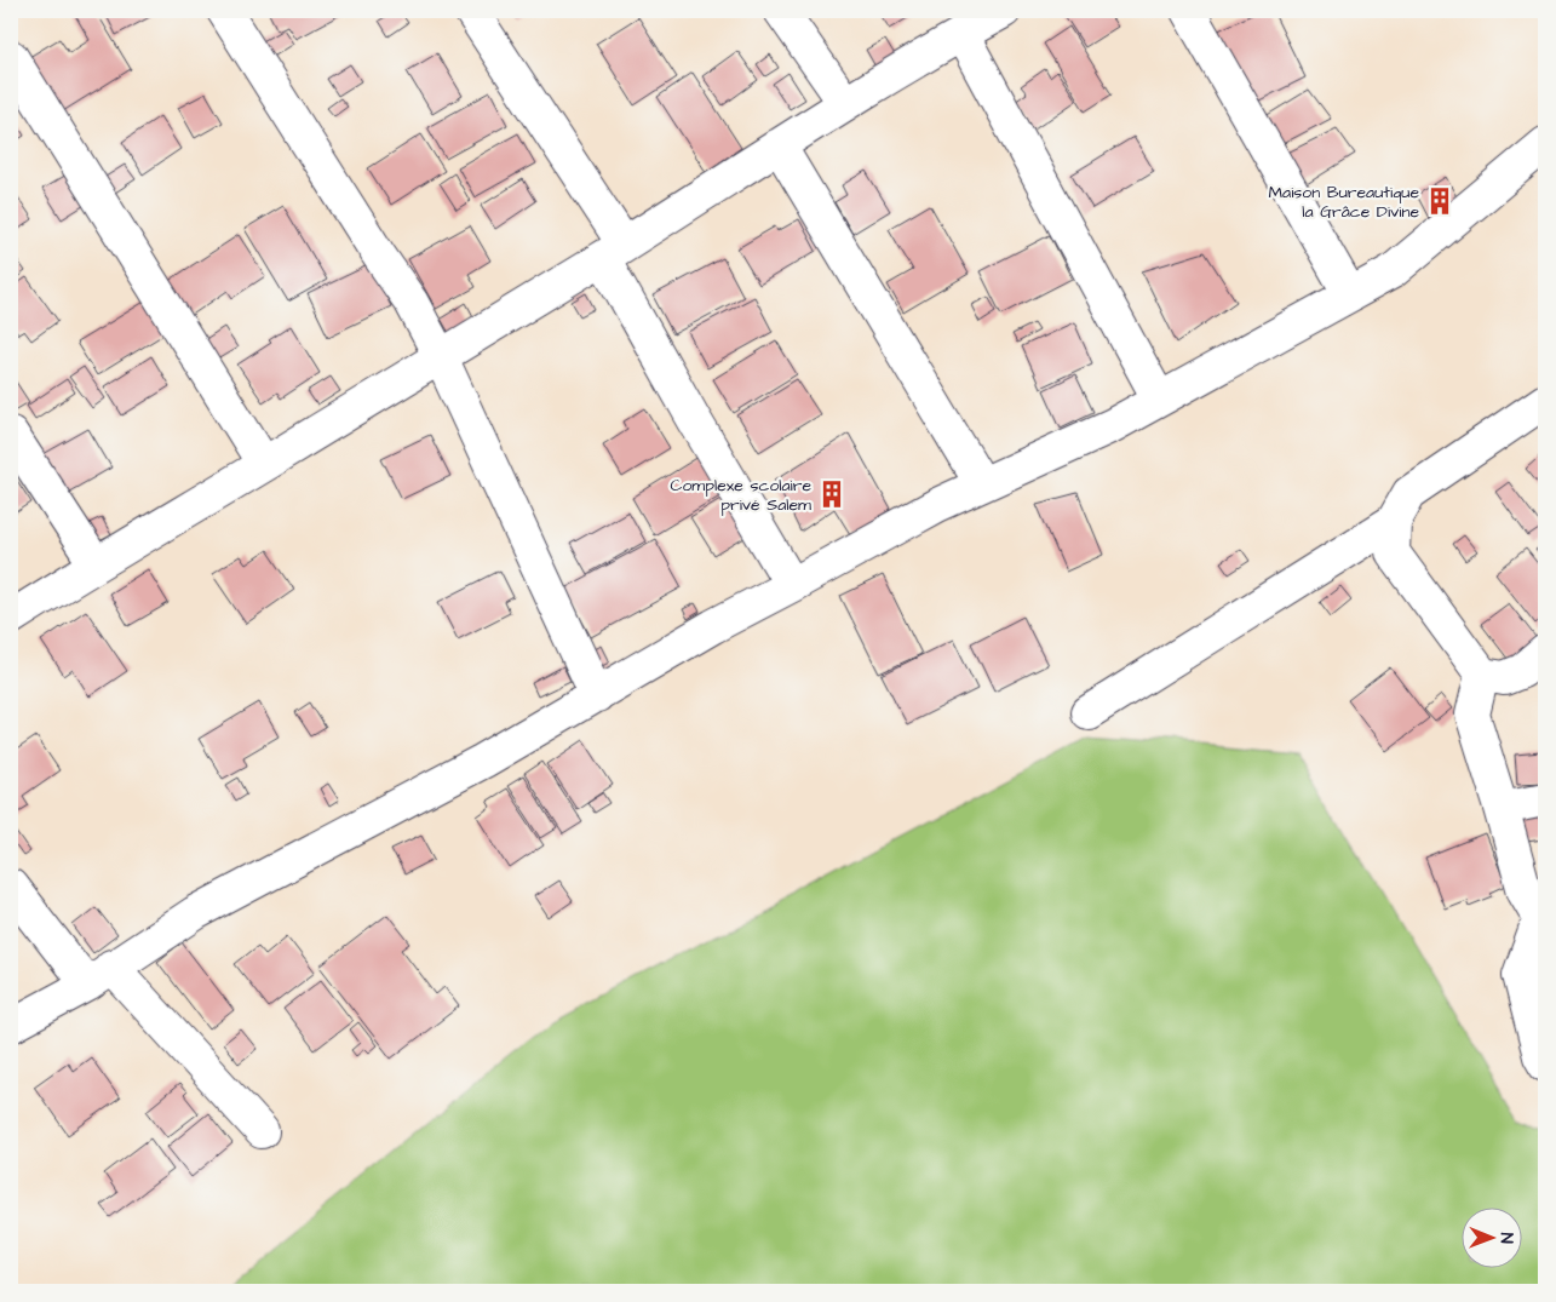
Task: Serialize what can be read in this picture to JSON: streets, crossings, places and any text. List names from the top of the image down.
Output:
{
  "places": {
    "building": ["Maison Bureautique la Grâce Divine", "Complexe scolaire privé Salem"]
  },
  "north": "right"
}
